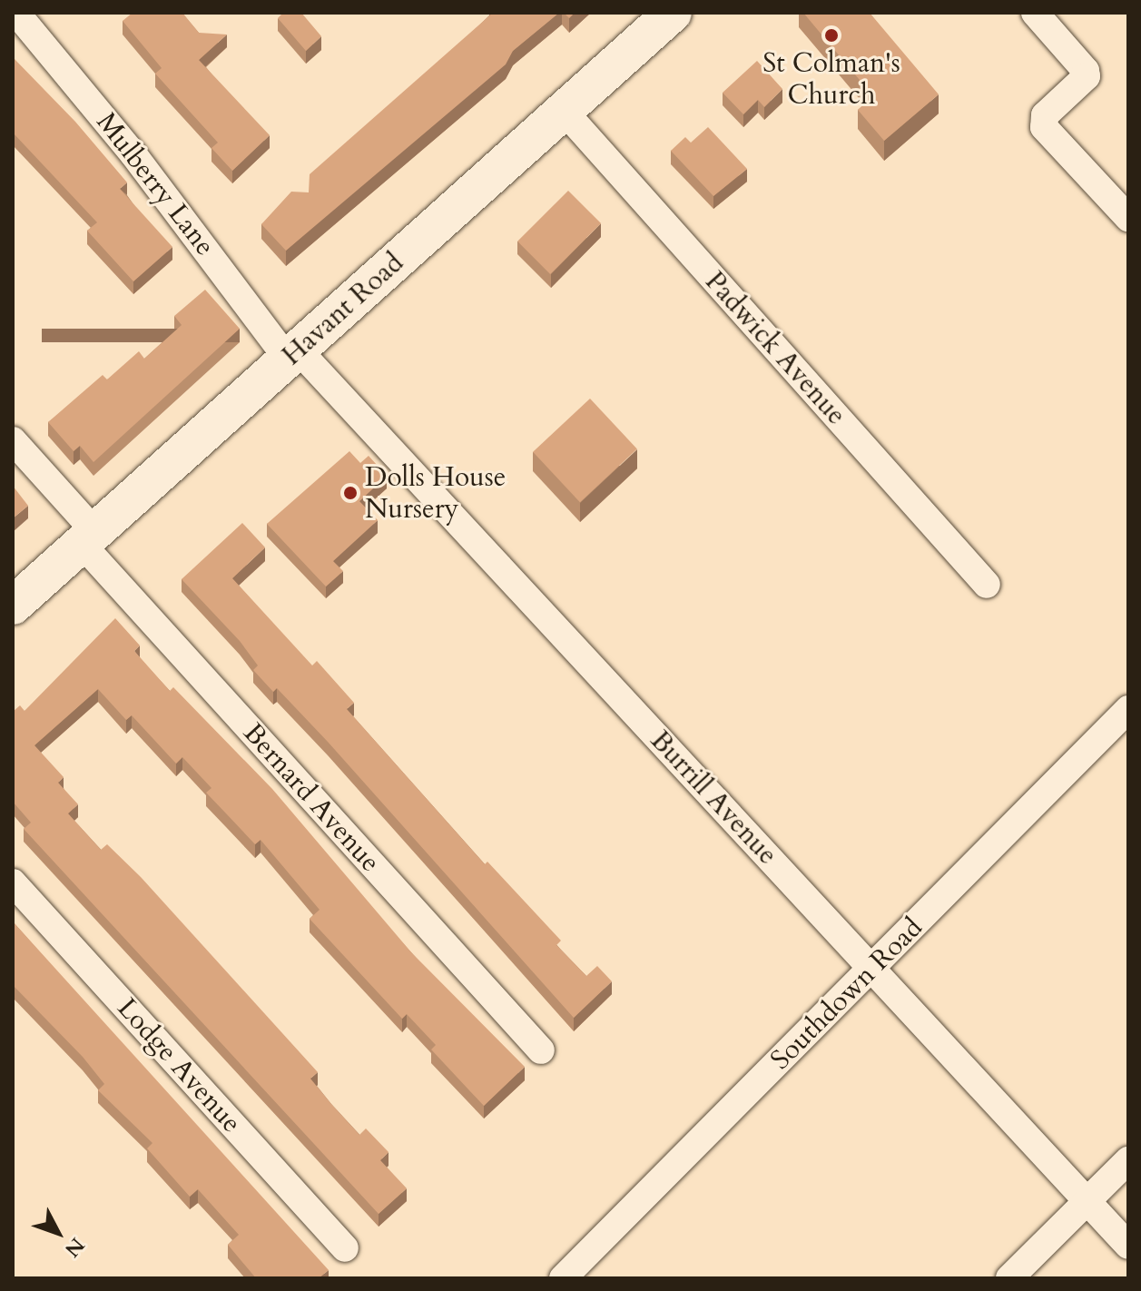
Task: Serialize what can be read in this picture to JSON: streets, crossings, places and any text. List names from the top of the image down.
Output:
{
  "streets": {
    "street": [
      "Mulberry Lane",
      "Havant Road",
      "Padwick Avenue",
      "Bernard Avenue",
      "Burrill Avenue",
      "Southdown Road",
      "Lodge Avenue"
    ]
  },
  "crossings": [
    ["Mulberry Lane", "Havant Road"],
    ["Mulberry Lane", "Burrill Avenue"],
    ["Havant Road", "Padwick Avenue"],
    ["Havant Road", "Bernard Avenue"],
    ["Havant Road", "Burrill Avenue"],
    ["Burrill Avenue", "Southdown Road"]
  ],
  "places": ["St Colman's Church", "Dolls House Nursery"],
  "north": "bottom right"
}
